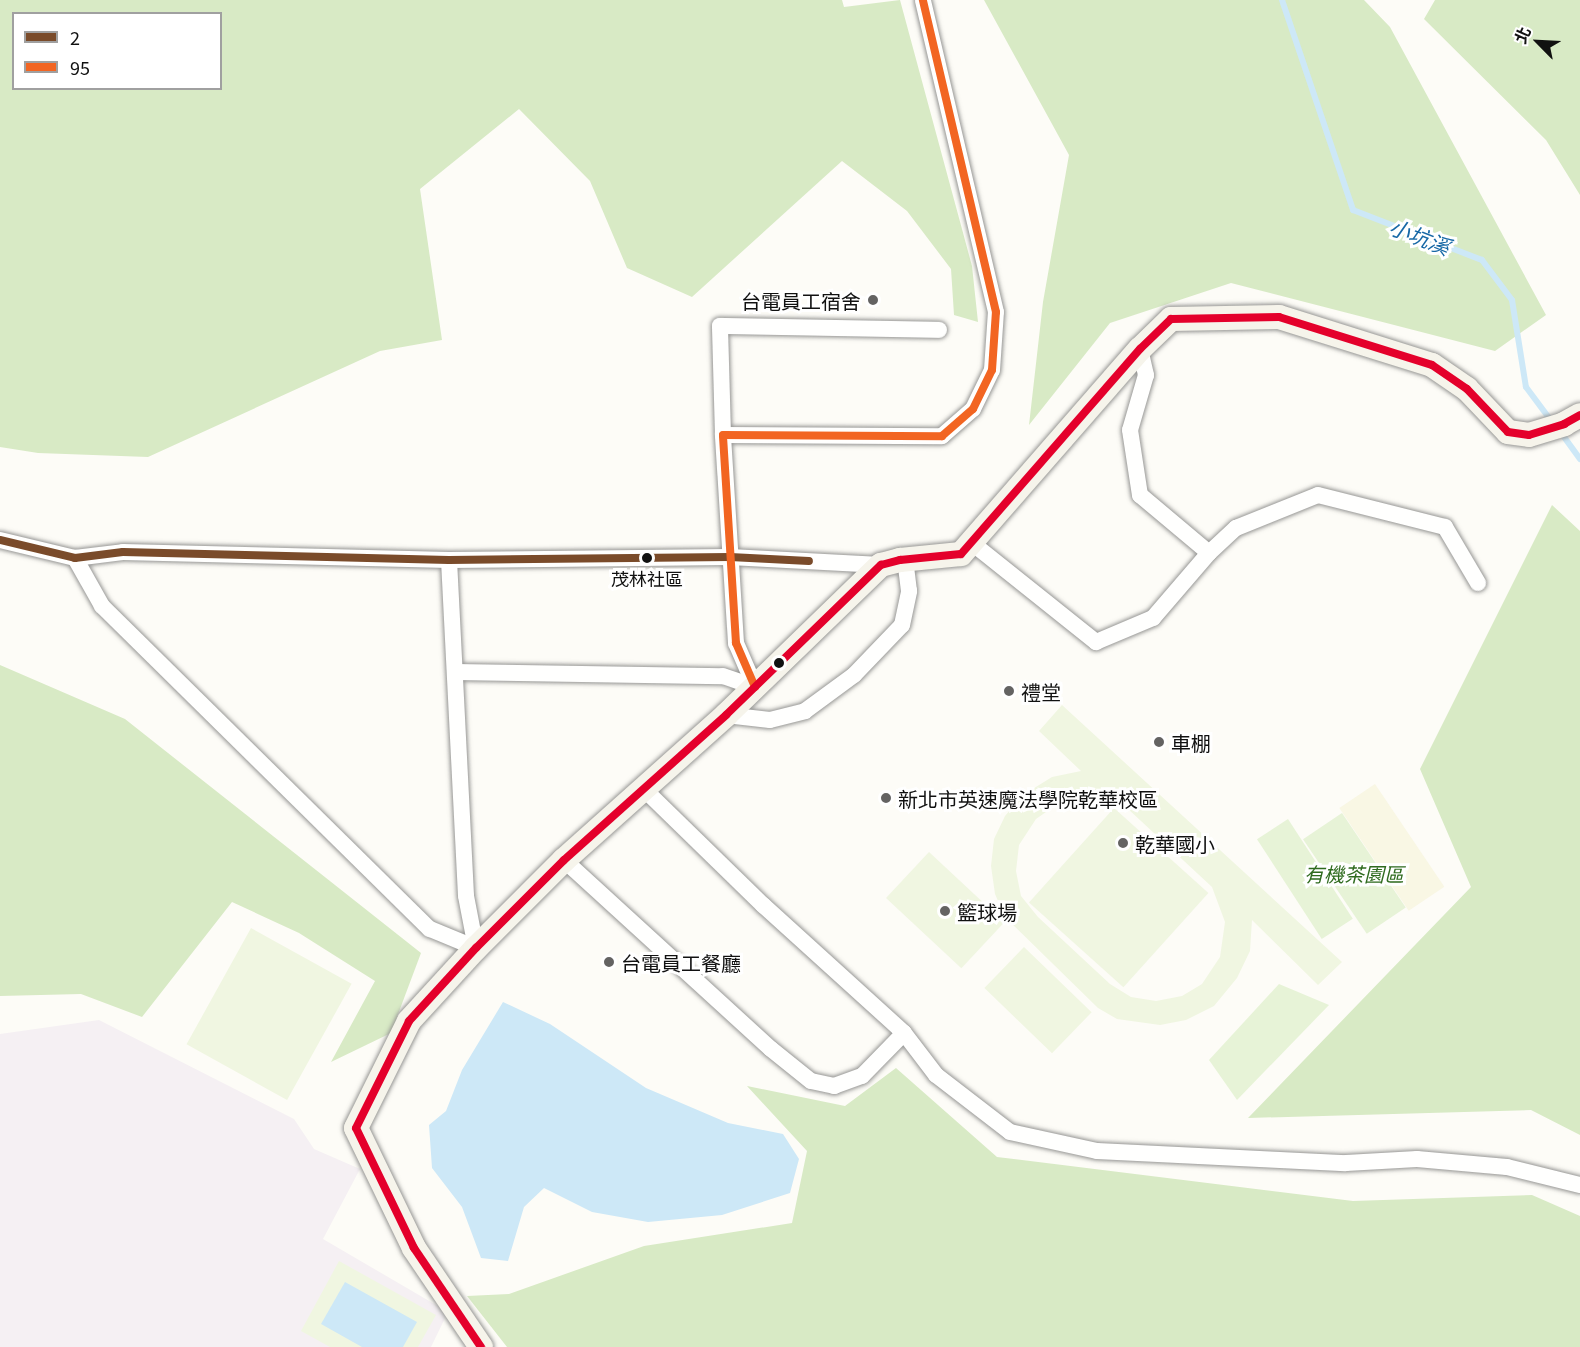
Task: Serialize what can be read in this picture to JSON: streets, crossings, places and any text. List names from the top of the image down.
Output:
{
  "water": ["小坑溪"],
  "parks": ["有機茶園區"],
  "places": [
    "台電員工宿舍",
    "茂林社區",
    "禮堂",
    "車棚",
    "新北市英速魔法學院乾華校區",
    "乾華國小",
    "籃球場",
    "台電員工餐廳"
  ],
  "lines": ["transit line 95", "transit line 2"],
  "legend": ["2", "95"],
  "north": "top left"
}
